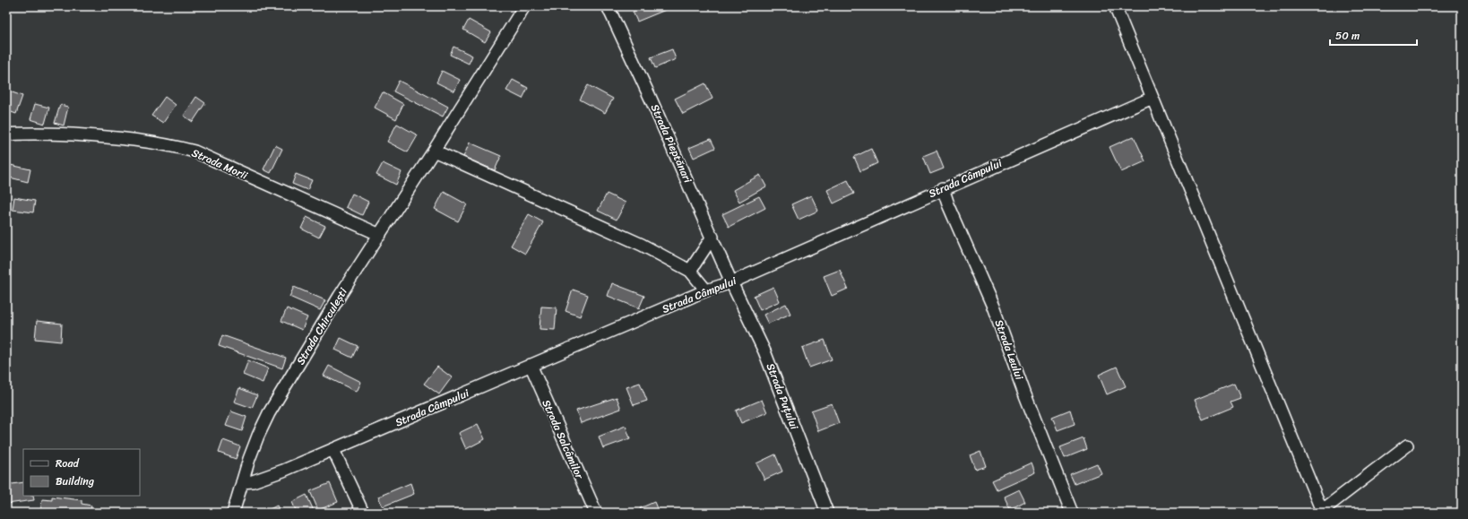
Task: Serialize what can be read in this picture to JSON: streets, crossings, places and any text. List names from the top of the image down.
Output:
{
  "streets": {
    "street": [
      "Strada Pieptănari",
      "Strada Morii",
      "Strada Câmpului",
      "Strada Chirculești",
      "Strada Leului",
      "Strada Puțului",
      "Strada Salcâmilor"
    ]
  },
  "crossings": [
    ["Strada Pieptănari", "Strada Câmpului"],
    ["Strada Pieptănari", "Strada Puțului"],
    ["Strada Morii", "Strada Chirculești"],
    ["Strada Câmpului", "Strada Chirculești"],
    ["Strada Câmpului", "Strada Leului"],
    ["Strada Câmpului", "Strada Puțului"],
    ["Strada Câmpului", "Strada Salcâmilor"]
  ],
  "legend": ["Road", "Building"],
  "scale_bar": "50 m"
}
